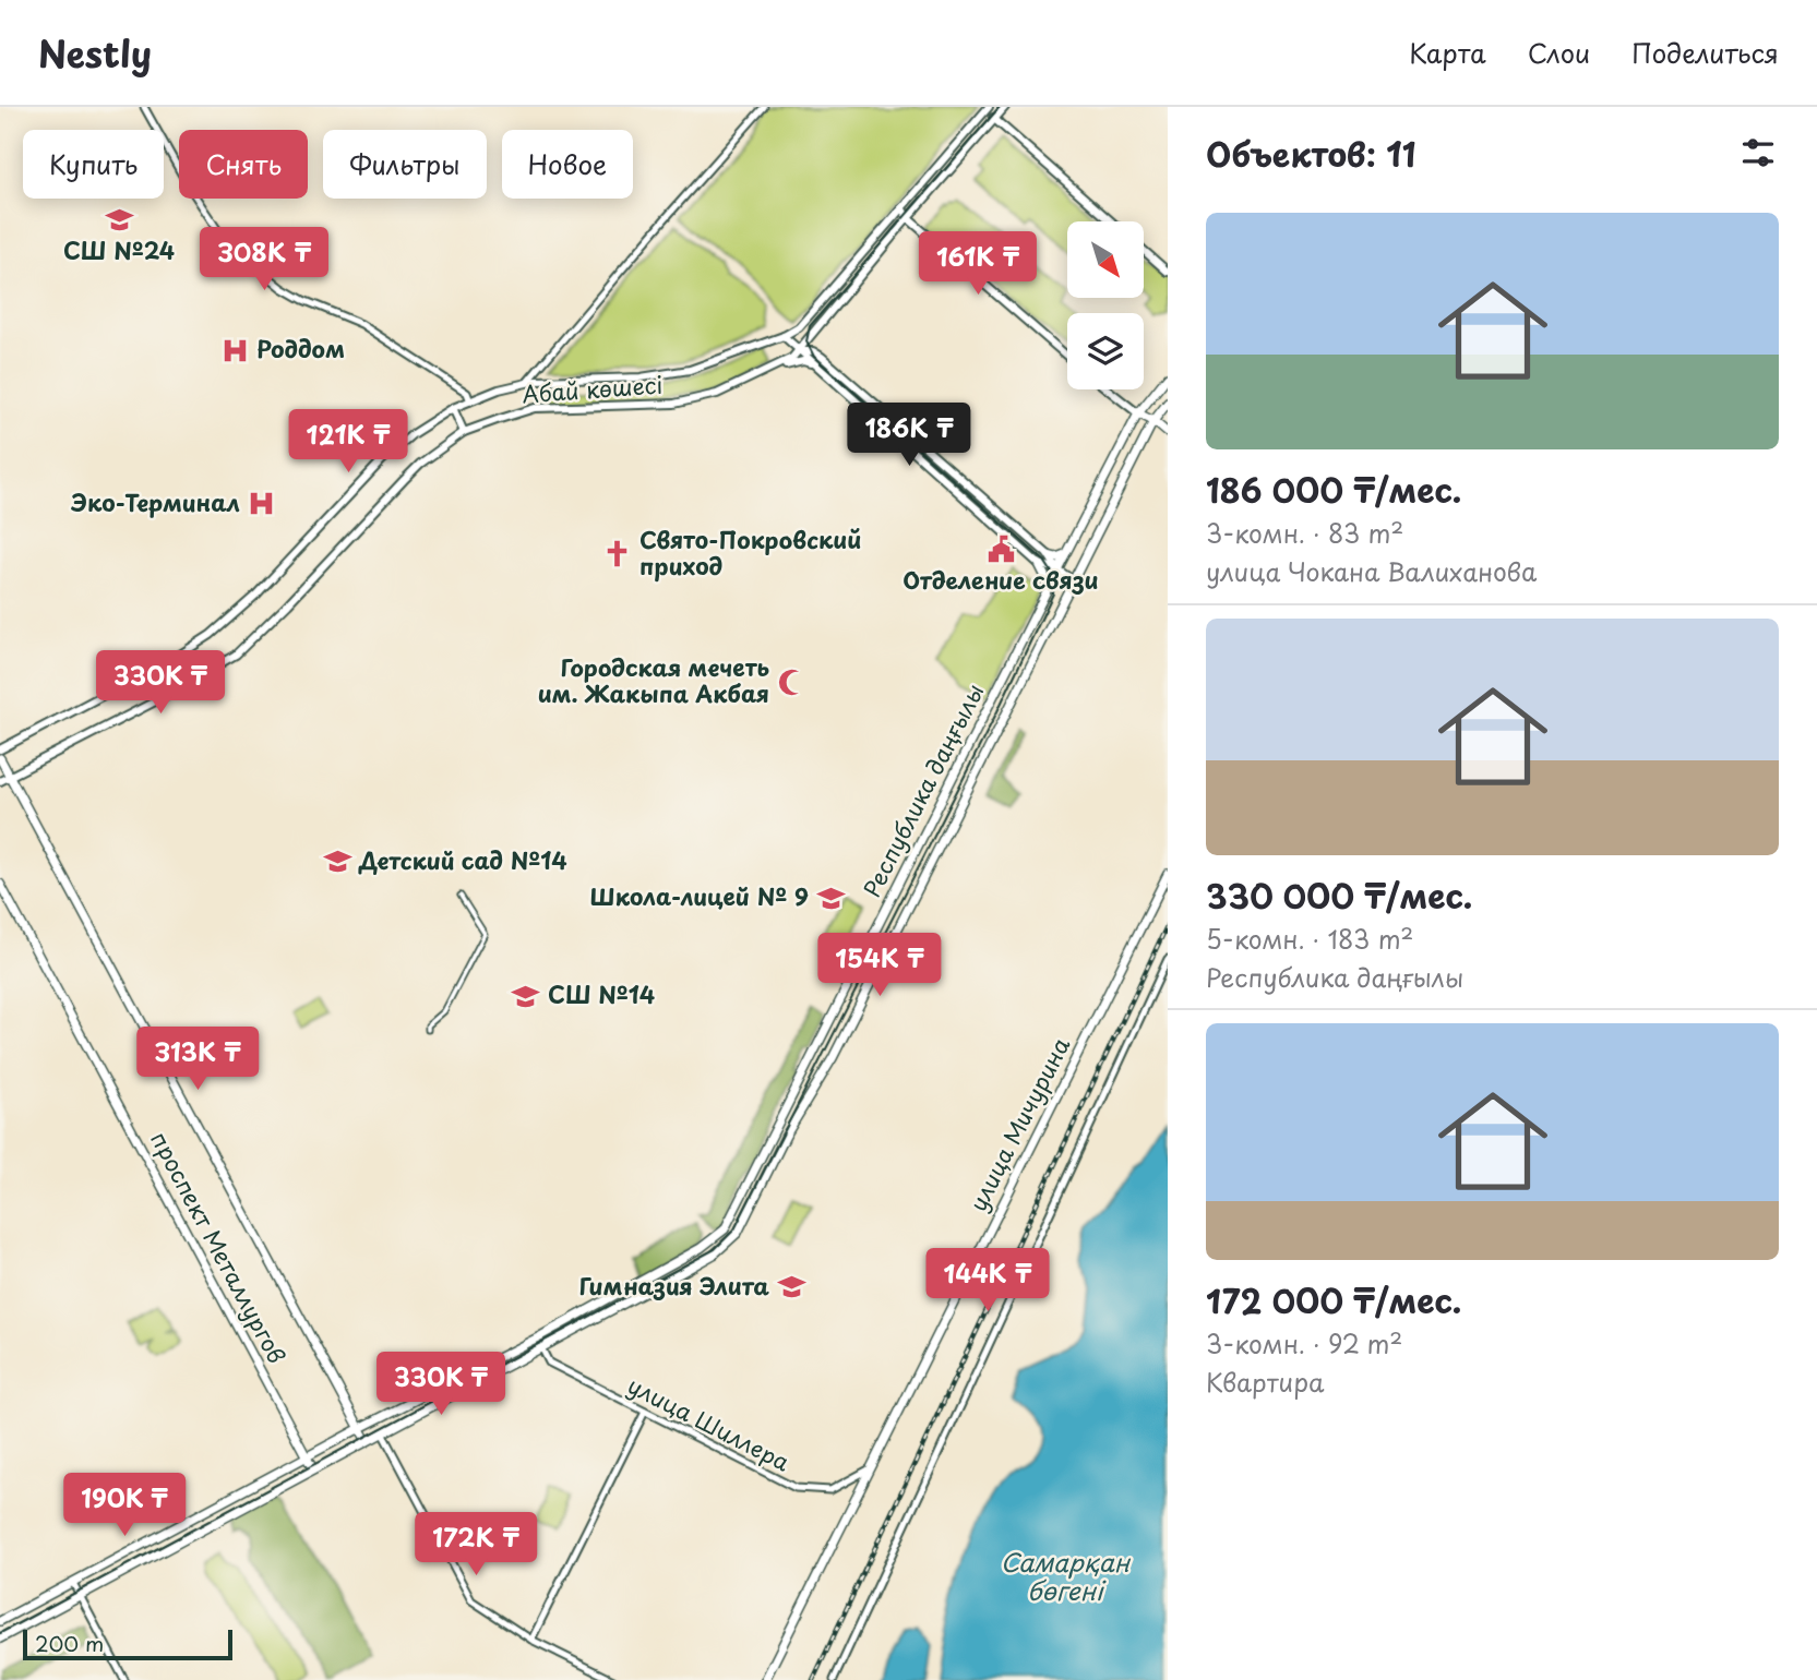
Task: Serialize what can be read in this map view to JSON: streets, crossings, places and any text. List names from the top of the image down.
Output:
{
  "streets": {
    "main road": ["Республика даңғылы", "улица Мичурина", "проспект Металлургов"],
    "street": ["Абай көшесі", "улица Шиллера"]
  },
  "crossings": [
    ["Абай көшесі", "проспект Металлургов"],
    ["Республика даңғылы", "проспект Металлургов"],
    ["Республика даңғылы", "улица Шиллера"],
    ["улица Мичурина", "улица Шиллера"]
  ],
  "water": ["Самарқан бөгені"],
  "places": {
    "school or university": [
      "СШ №24",
      "Детский сад №14",
      "Школа-лицей № 9",
      "СШ №14",
      "Гимназия Элита"
    ],
    "hospital": ["Роддом", "Эко-Терминал"],
    "public building": ["Отделение связи"],
    "church": ["Свято-Покровский приход"],
    "mosque": ["Городская мечеть им. Жакыпа Акбая"]
  },
  "scale_bar": "200 m",
  "north": "bottom right",
  "page": {
    "header": "Nestly",
    "nav": ["Карта", "Слои", "Поделиться"],
    "heading": "Объектов: 11",
    "chip": [
      "Купить",
      "Снять",
      "Фильтры",
      "Новое"
    ],
    "list": [
      {
        "name": "186 000 ₸/мес.",
        "note": "3-комн. · 83 m² · улица Чокана Валиханова"
      },
      {
        "name": "330 000 ₸/мес.",
        "note": "5-комн. · 183 m² · Республика даңғылы"
      },
      {
        "name": "172 000 ₸/мес.",
        "note": "3-комн. · 92 m² · Квартира"
      }
    ],
    "price": [
      "308K ₸",
      "161K ₸",
      "186K ₸",
      "121K ₸",
      "330K ₸",
      "154K ₸",
      "313K ₸",
      "144K ₸",
      "330K ₸",
      "190K ₸",
      "172K ₸"
    ],
    "scale": "200 m"
  }
}
